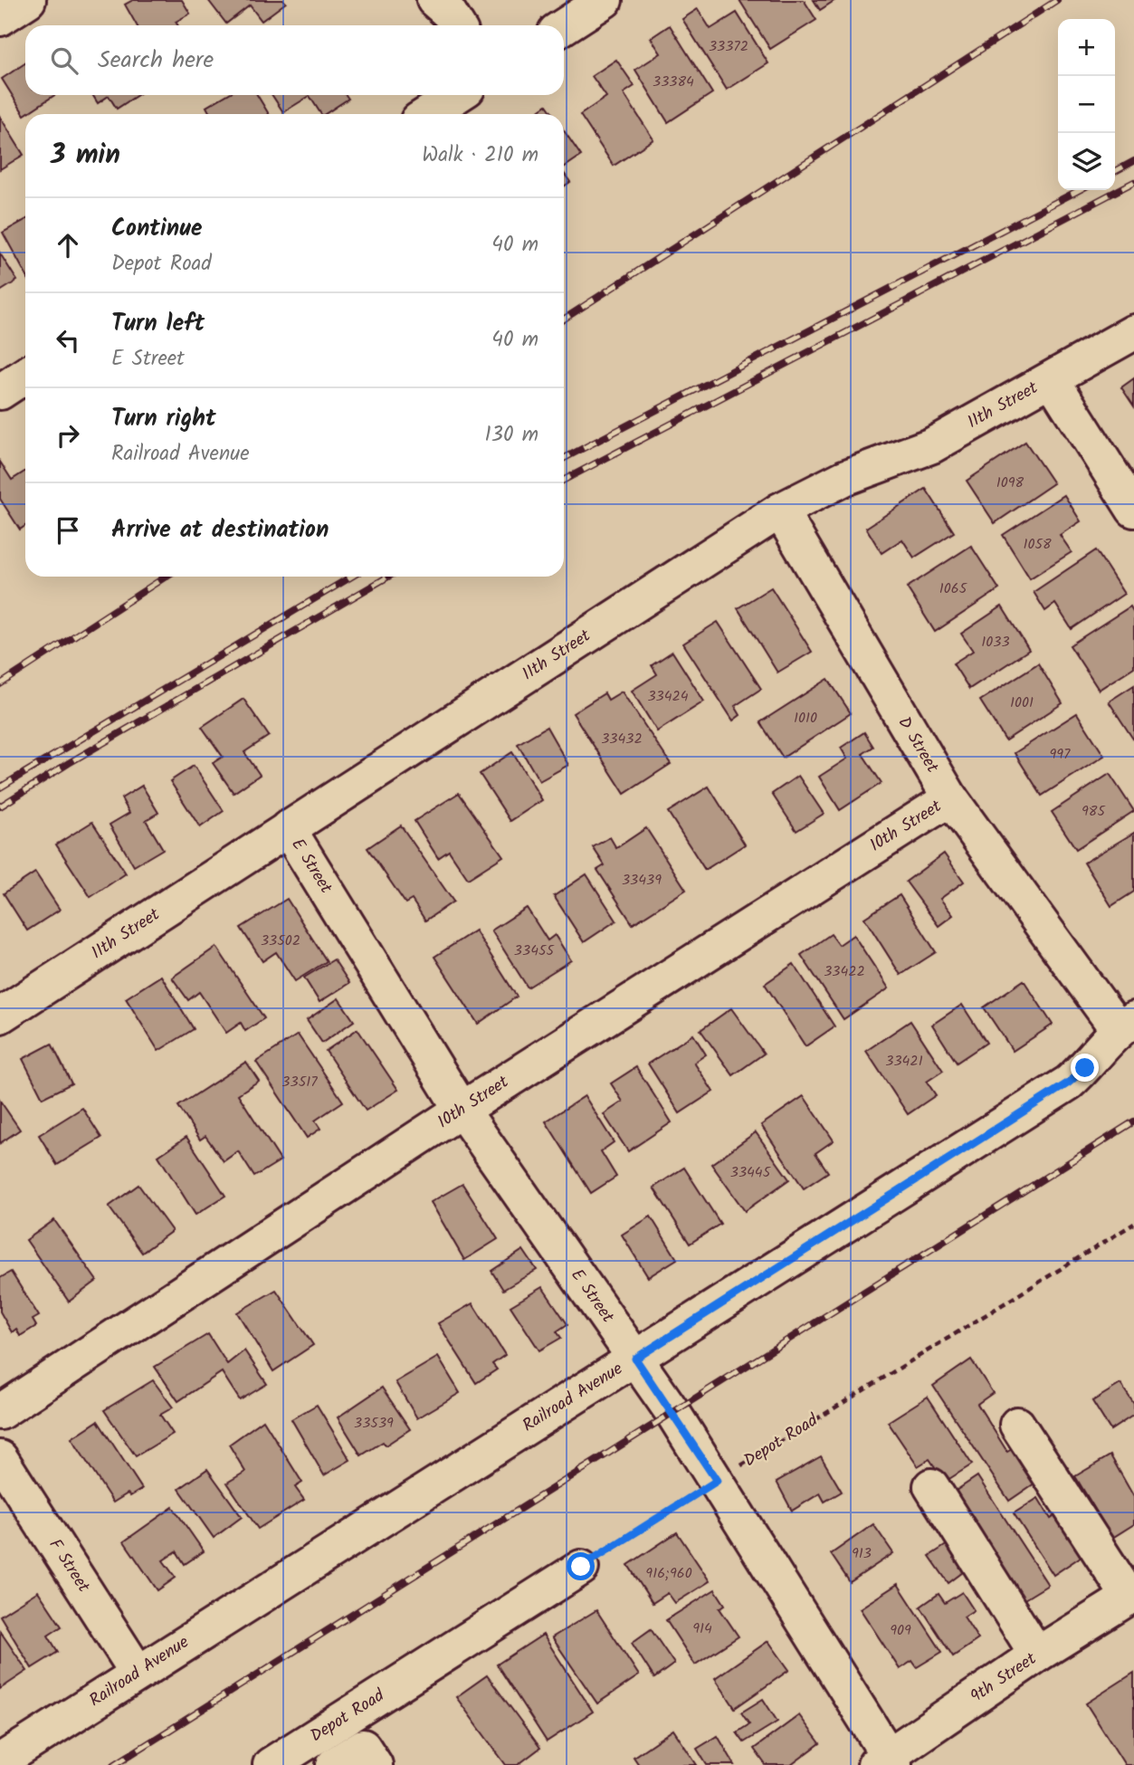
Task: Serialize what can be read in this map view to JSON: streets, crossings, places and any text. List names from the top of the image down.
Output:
{
  "streets": {
    "street": [
      "11th Street",
      "D Street",
      "10th Street",
      "E Street",
      "Railroad Avenue",
      "Depot Road",
      "F Street",
      "9th Street"
    ]
  },
  "crossings": [
    ["11th Street", "D Street"],
    ["11th Street", "E Street"],
    ["D Street", "10th Street"],
    ["D Street", "Railroad Avenue"],
    ["10th Street", "E Street"],
    ["E Street", "Railroad Avenue"],
    ["E Street", "Depot Road"],
    ["E Street", "9th Street"],
    ["Railroad Avenue", "F Street"]
  ],
  "house_numbers": [
    "33372",
    "33384",
    "1098",
    "1058",
    "1065",
    "1033",
    "33424",
    "1001",
    "1010",
    "33432",
    "997",
    "985",
    "33439",
    "33502",
    "33455",
    "33422",
    "33421",
    "33517",
    "33445",
    "33539",
    "913",
    "916;960",
    "914",
    "909"
  ],
  "page": {
    "map_buttons": ["+", "−"],
    "search": "Search here",
    "heading": ["3 min", "Walk · 210 m"],
    "list": [
      ["Continue", "Depot Road", "40 m"],
      ["Turn left", "E Street", "40 m"],
      ["Turn right", "Railroad Avenue", "130 m"],
      "Arrive at destination"
    ]
  }
}
